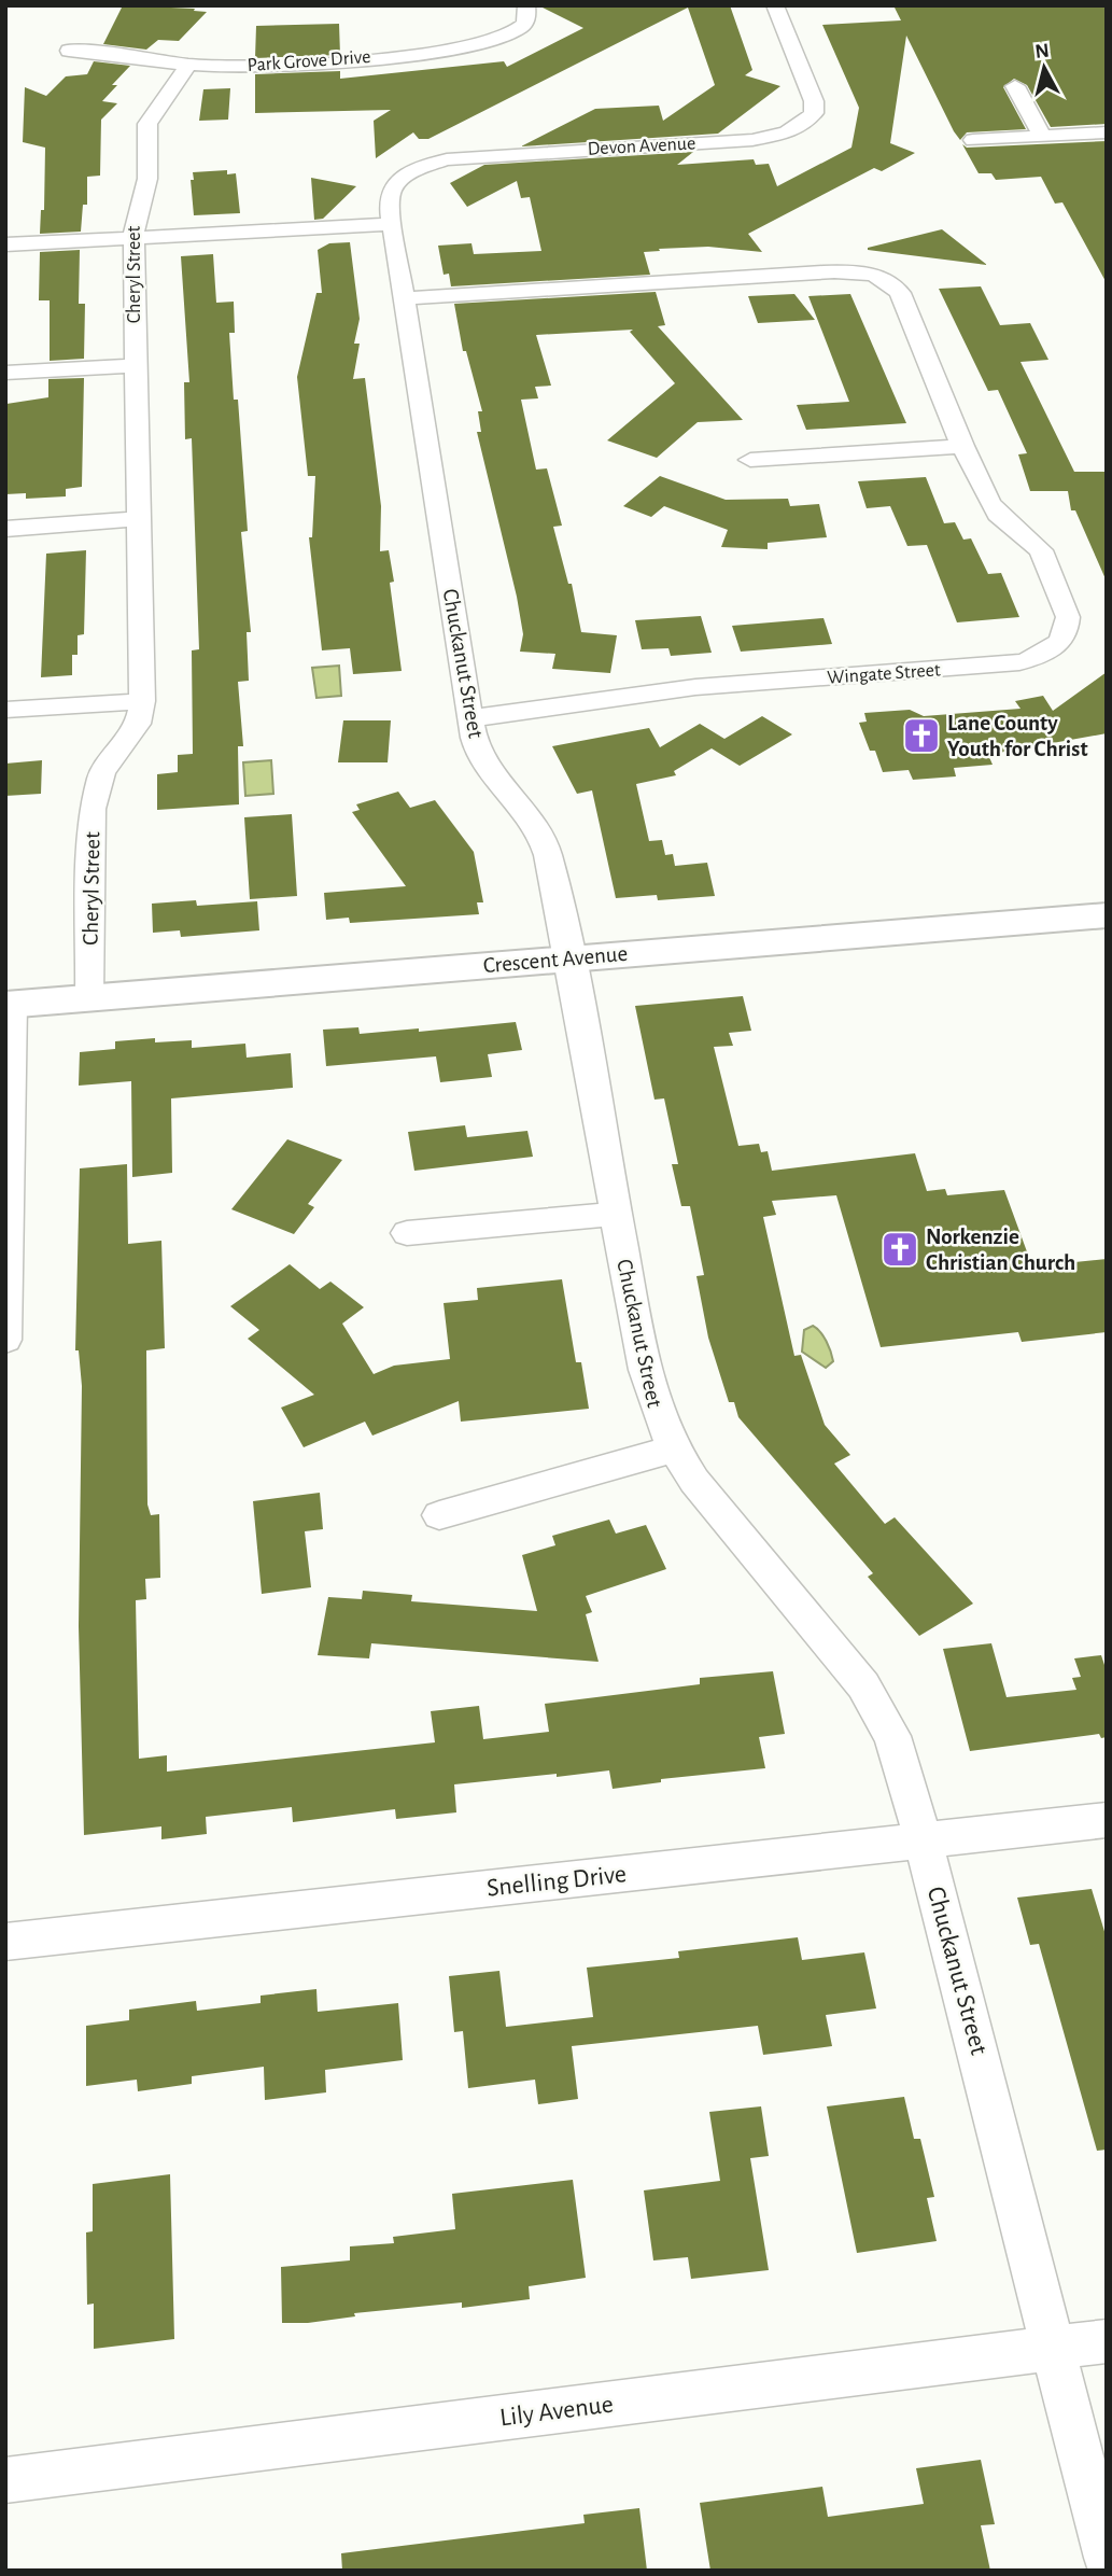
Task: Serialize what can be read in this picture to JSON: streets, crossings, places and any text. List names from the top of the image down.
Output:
{
  "streets": {
    "street": [
      "Park Grove Drive",
      "Devon Avenue",
      "Cheryl Street",
      "Chuckanut Street",
      "Wingate Street",
      "Crescent Avenue",
      "Snelling Drive",
      "Lily Avenue"
    ]
  },
  "crossings": [
    ["Park Grove Drive", "Cheryl Street"],
    ["Devon Avenue", "Chuckanut Street"],
    ["Cheryl Street", "Crescent Avenue"],
    ["Chuckanut Street", "Wingate Street"],
    ["Chuckanut Street", "Crescent Avenue"],
    ["Chuckanut Street", "Snelling Drive"],
    ["Chuckanut Street", "Lily Avenue"]
  ],
  "places": {
    "church": ["Lane County Youth for Christ", "Norkenzie Christian Church"]
  },
  "north": "top"
}
